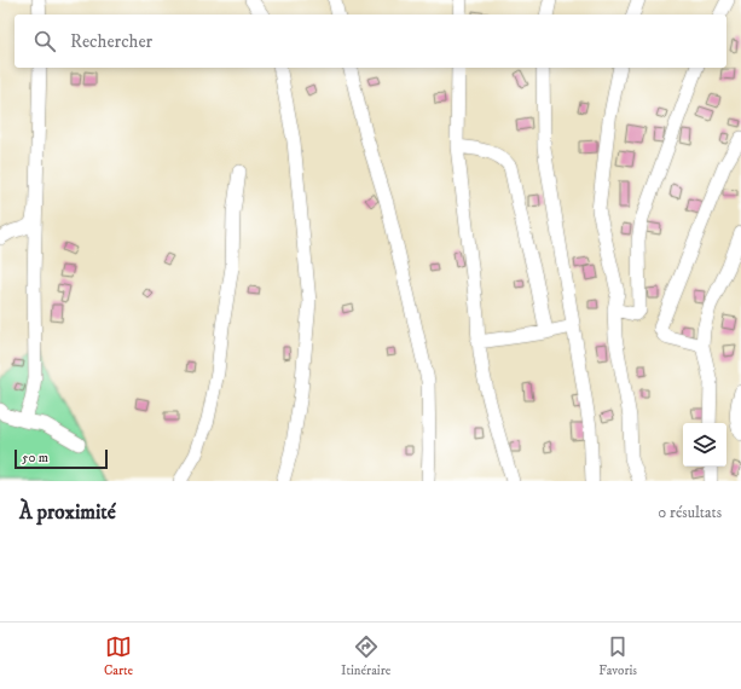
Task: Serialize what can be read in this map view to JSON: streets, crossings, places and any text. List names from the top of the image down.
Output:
{
  "scale_bar": "50 m",
  "page": {
    "search": "Rechercher",
    "scale": "50 m",
    "heading": ["À proximité", "0 résultats"],
    "nav": ["Carte", "Itinéraire", "Favoris"]
  }
}
